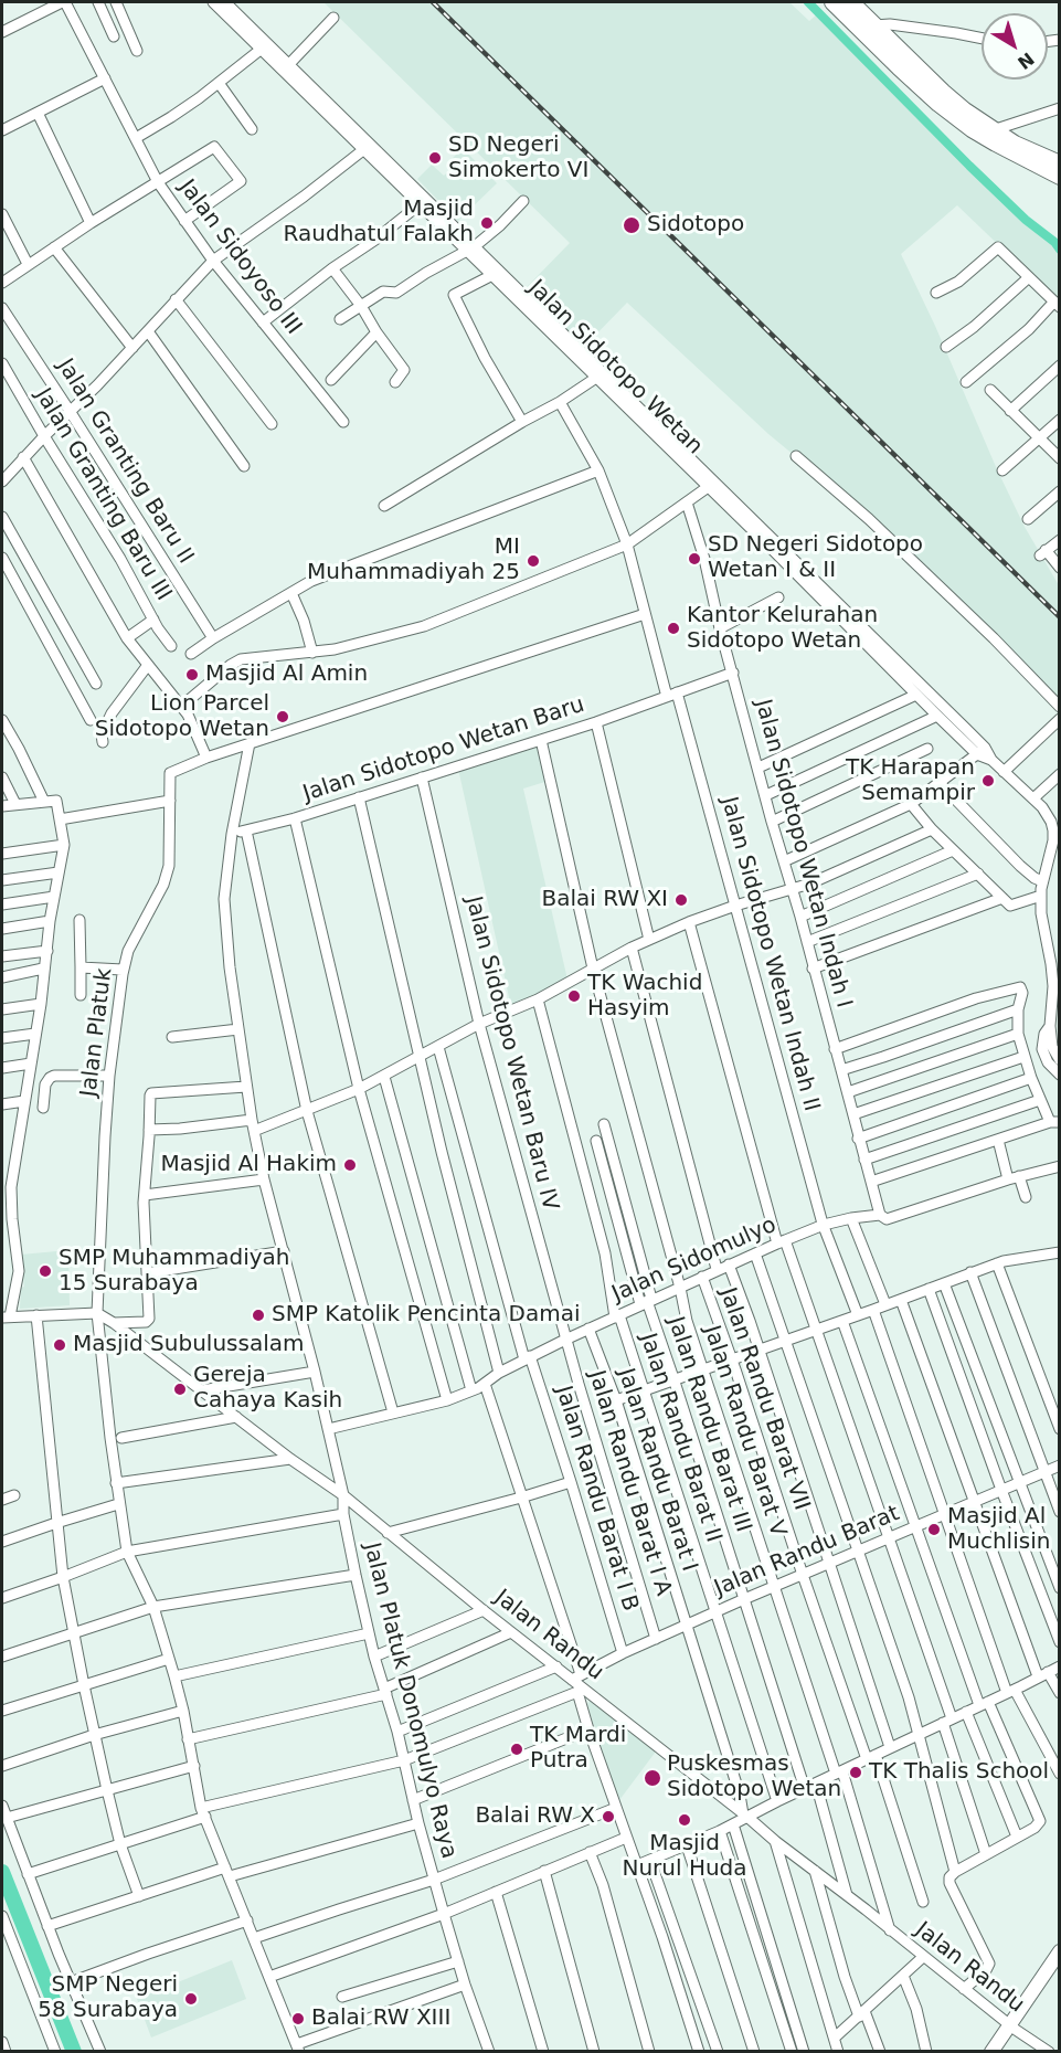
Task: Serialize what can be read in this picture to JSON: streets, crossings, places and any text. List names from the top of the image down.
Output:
{
  "streets": {
    "street": [
      "Jalan Sidoyoso III",
      "Jalan Sidotopo Wetan",
      "Jalan Granting Baru II",
      "Jalan Granting Baru III",
      "Jalan Sidotopo Wetan Baru",
      "Jalan Sidotopo Wetan Indah I",
      "Jalan Sidotopo Wetan Indah II",
      "Jalan Platuk",
      "Jalan Sidotopo Wetan Baru IV",
      "Jalan Sidomulyo",
      "Jalan Randu Barat VII",
      "Jalan Randu Barat III",
      "Jalan Randu Barat V",
      "Jalan Randu Barat II",
      "Jalan Randu Barat I",
      "Jalan Randu Barat I A",
      "Jalan Randu Barat I B",
      "Jalan Randu Barat",
      "Jalan Randu",
      "Jalan Platuk Donomulyo Raya"
    ]
  },
  "crossings": [
    ["Jalan Sidotopo Wetan Baru", "Jalan Sidotopo Wetan Indah I"],
    ["Jalan Sidotopo Wetan Baru", "Jalan Sidotopo Wetan Indah II"],
    ["Jalan Sidotopo Wetan Baru", "Jalan Sidotopo Wetan Baru IV"],
    ["Jalan Sidotopo Wetan Baru", "Jalan Randu Barat V"],
    ["Jalan Sidotopo Wetan Indah I", "Jalan Sidomulyo"],
    ["Jalan Sidotopo Wetan Indah II", "Jalan Platuk"],
    ["Jalan Sidotopo Wetan Indah II", "Jalan Sidomulyo"],
    ["Jalan Platuk", "Jalan Randu"],
    ["Jalan Sidotopo Wetan Baru IV", "Jalan Sidomulyo"],
    ["Jalan Sidotopo Wetan Baru IV", "Jalan Randu Barat I A"],
    ["Jalan Sidomulyo", "Jalan Randu Barat VII"],
    ["Jalan Sidomulyo", "Jalan Randu Barat III"],
    ["Jalan Sidomulyo", "Jalan Randu Barat V"],
    ["Jalan Sidomulyo", "Jalan Randu Barat II"],
    ["Jalan Sidomulyo", "Jalan Randu Barat I"],
    ["Jalan Sidomulyo", "Jalan Randu Barat I A"],
    ["Jalan Sidomulyo", "Jalan Randu Barat I B"],
    ["Jalan Randu Barat VII", "Jalan Randu Barat"],
    ["Jalan Randu Barat III", "Jalan Randu Barat"],
    ["Jalan Randu Barat V", "Jalan Randu Barat"],
    ["Jalan Randu Barat V", "Jalan Randu"],
    ["Jalan Randu Barat II", "Jalan Randu Barat"],
    ["Jalan Randu Barat I", "Jalan Randu Barat"],
    ["Jalan Randu Barat I", "Jalan Randu"],
    ["Jalan Randu Barat I A", "Jalan Randu Barat"],
    ["Jalan Randu Barat I B", "Jalan Randu Barat"],
    ["Jalan Randu Barat", "Jalan Randu"],
    ["Jalan Randu", "Jalan Platuk Donomulyo Raya"]
  ],
  "places": [
    "SD Negeri Simokerto VI",
    "Masjid Raudhatul Falakh",
    "Sidotopo",
    "SD Negeri Sidotopo Wetan I & II",
    "MI Muhammadiyah 25",
    "Kantor Kelurahan Sidotopo Wetan",
    "Masjid Al Amin",
    "Lion Parcel Sidotopo Wetan",
    "TK Harapan Semampir",
    "Balai RW XI",
    "TK Wachid Hasyim",
    "Masjid Al Hakim",
    "SMP Muhammadiyah 15 Surabaya",
    "SMP Katolik Pencinta Damai",
    "Masjid Subulussalam",
    "Gereja Cahaya Kasih",
    "Masjid Al Muchlisin",
    "TK Mardi Putra",
    "TK Thalis School",
    "Puskesmas Sidotopo Wetan",
    "Balai RW X",
    "Masjid Nurul Huda",
    "SMP Negeri 58 Surabaya",
    "Balai RW XIII"
  ],
  "north": "bottom right"
}
